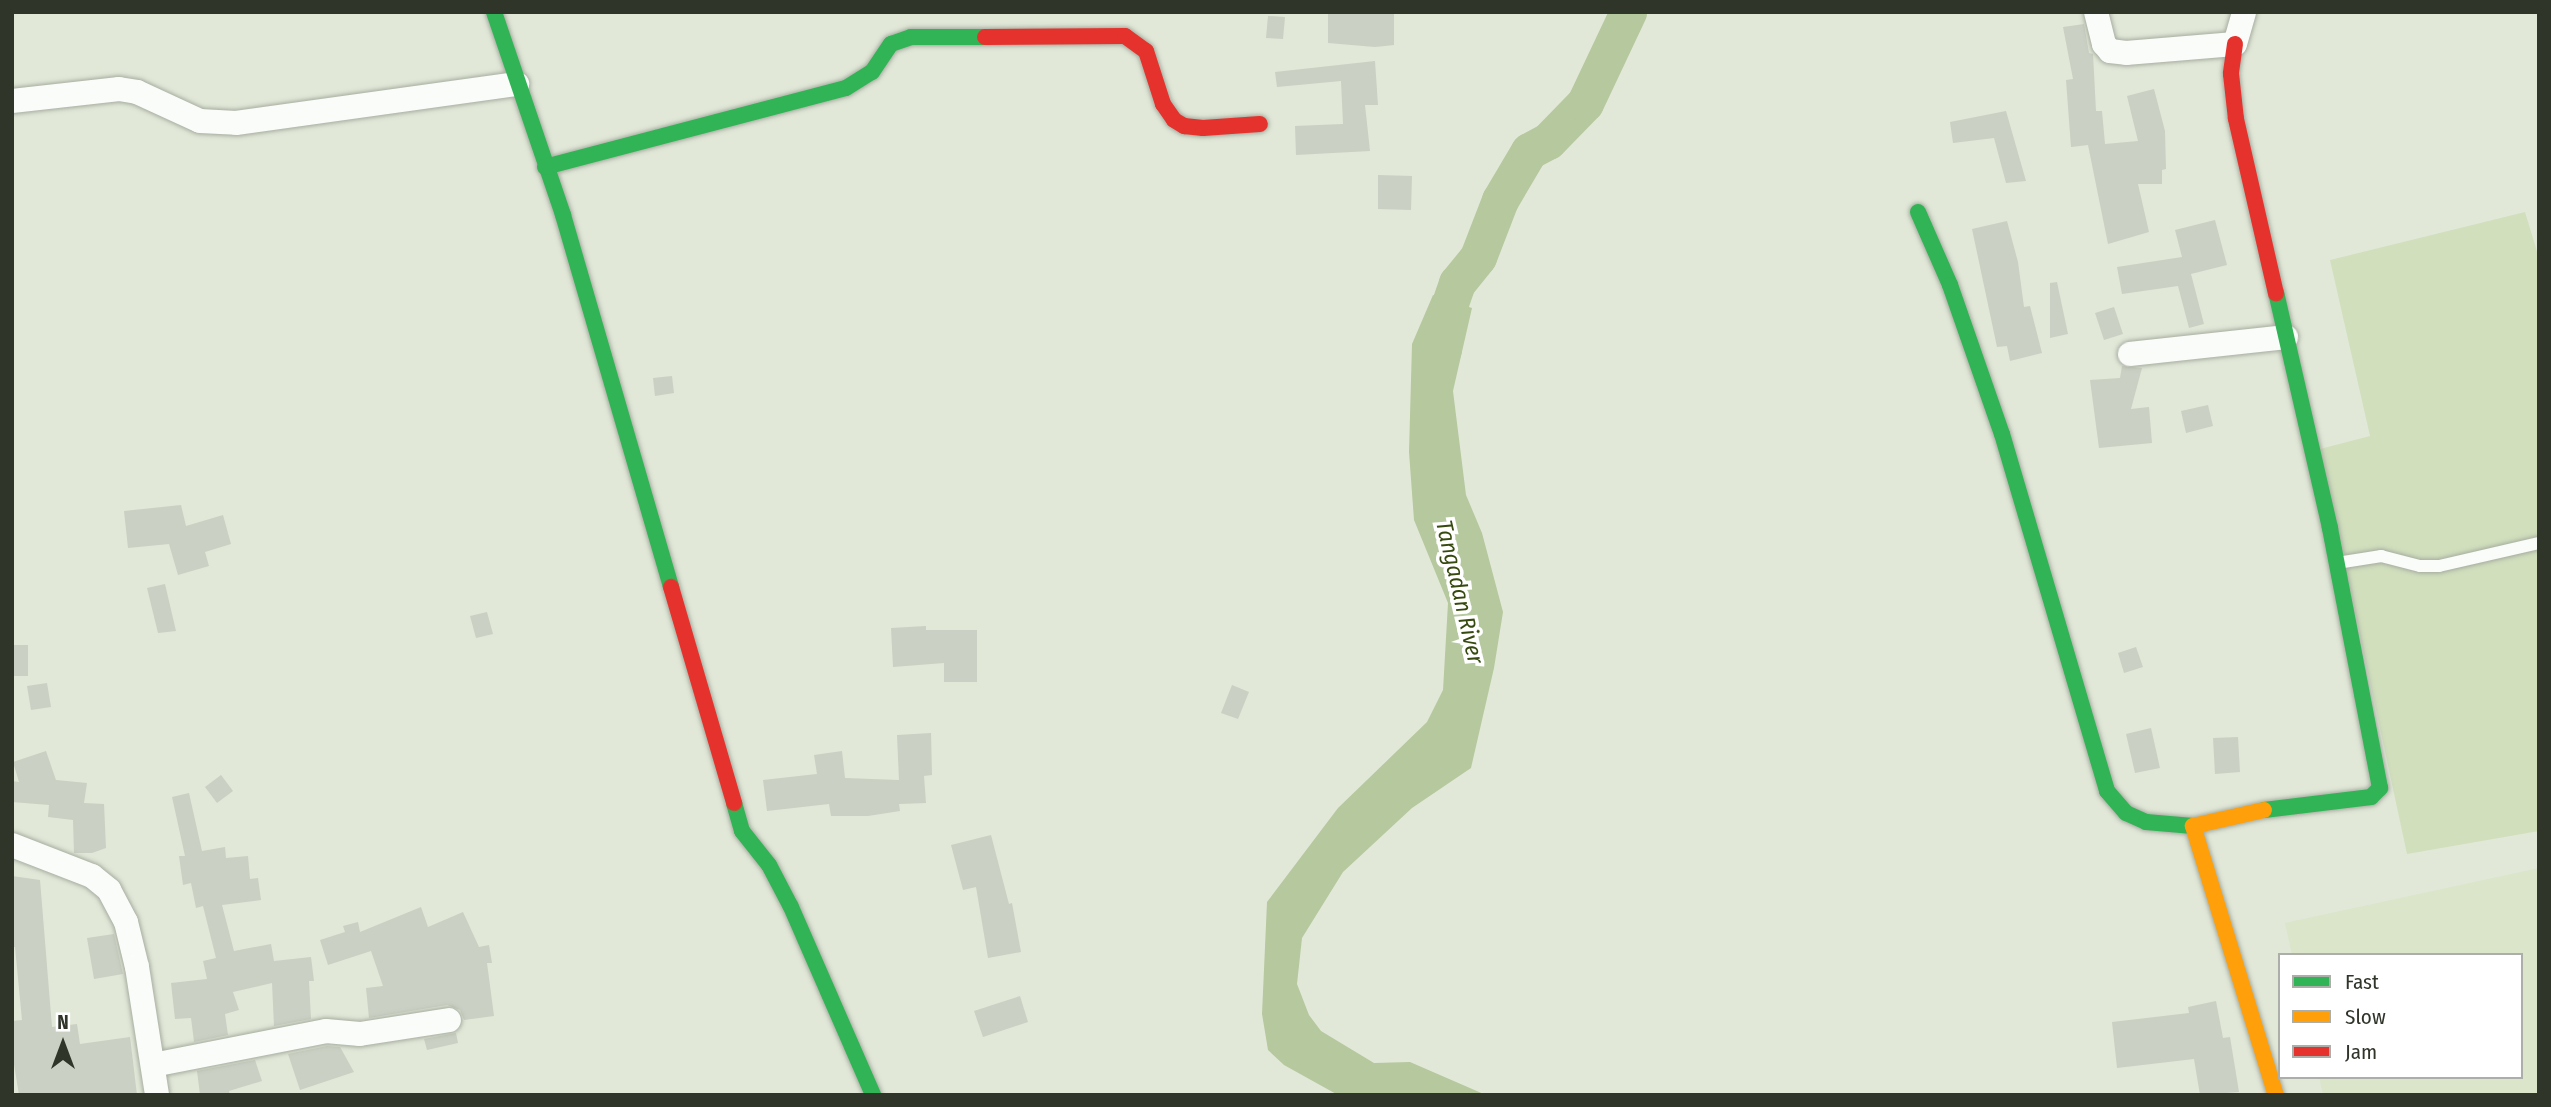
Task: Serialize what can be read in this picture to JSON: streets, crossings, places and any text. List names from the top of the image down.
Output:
{
  "water": ["Tangadan River"],
  "legend": ["Fast", "Slow", "Jam"],
  "north": "top"
}
